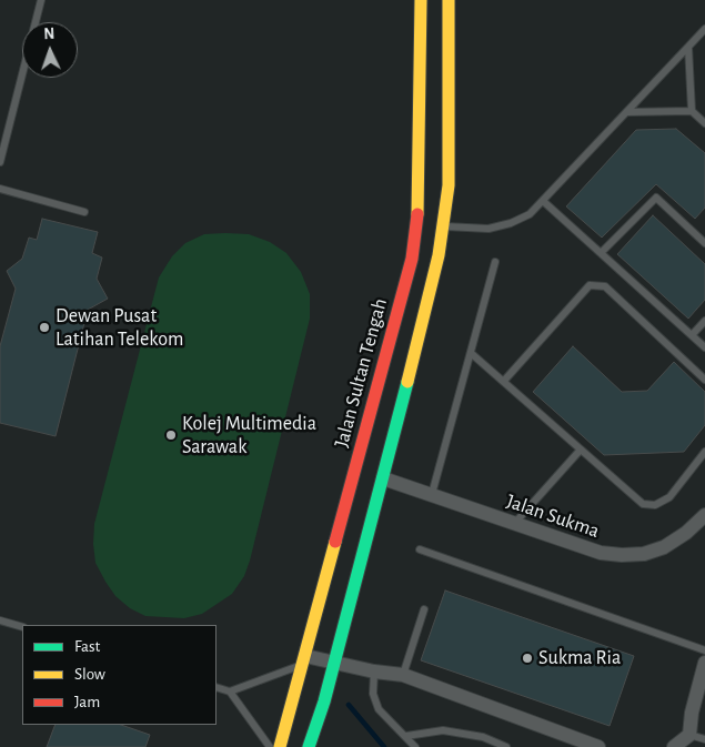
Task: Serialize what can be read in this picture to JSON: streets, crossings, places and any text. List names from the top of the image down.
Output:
{
  "streets": {
    "main road": ["Jalan Sultan Tengah"],
    "street": ["Jalan Sukma"]
  },
  "places": ["Dewan Pusat Latihan Telekom", "Kolej Multimedia Sarawak", "Sukma Ria"],
  "legend": ["Fast", "Slow", "Jam"],
  "north": "top"
}
